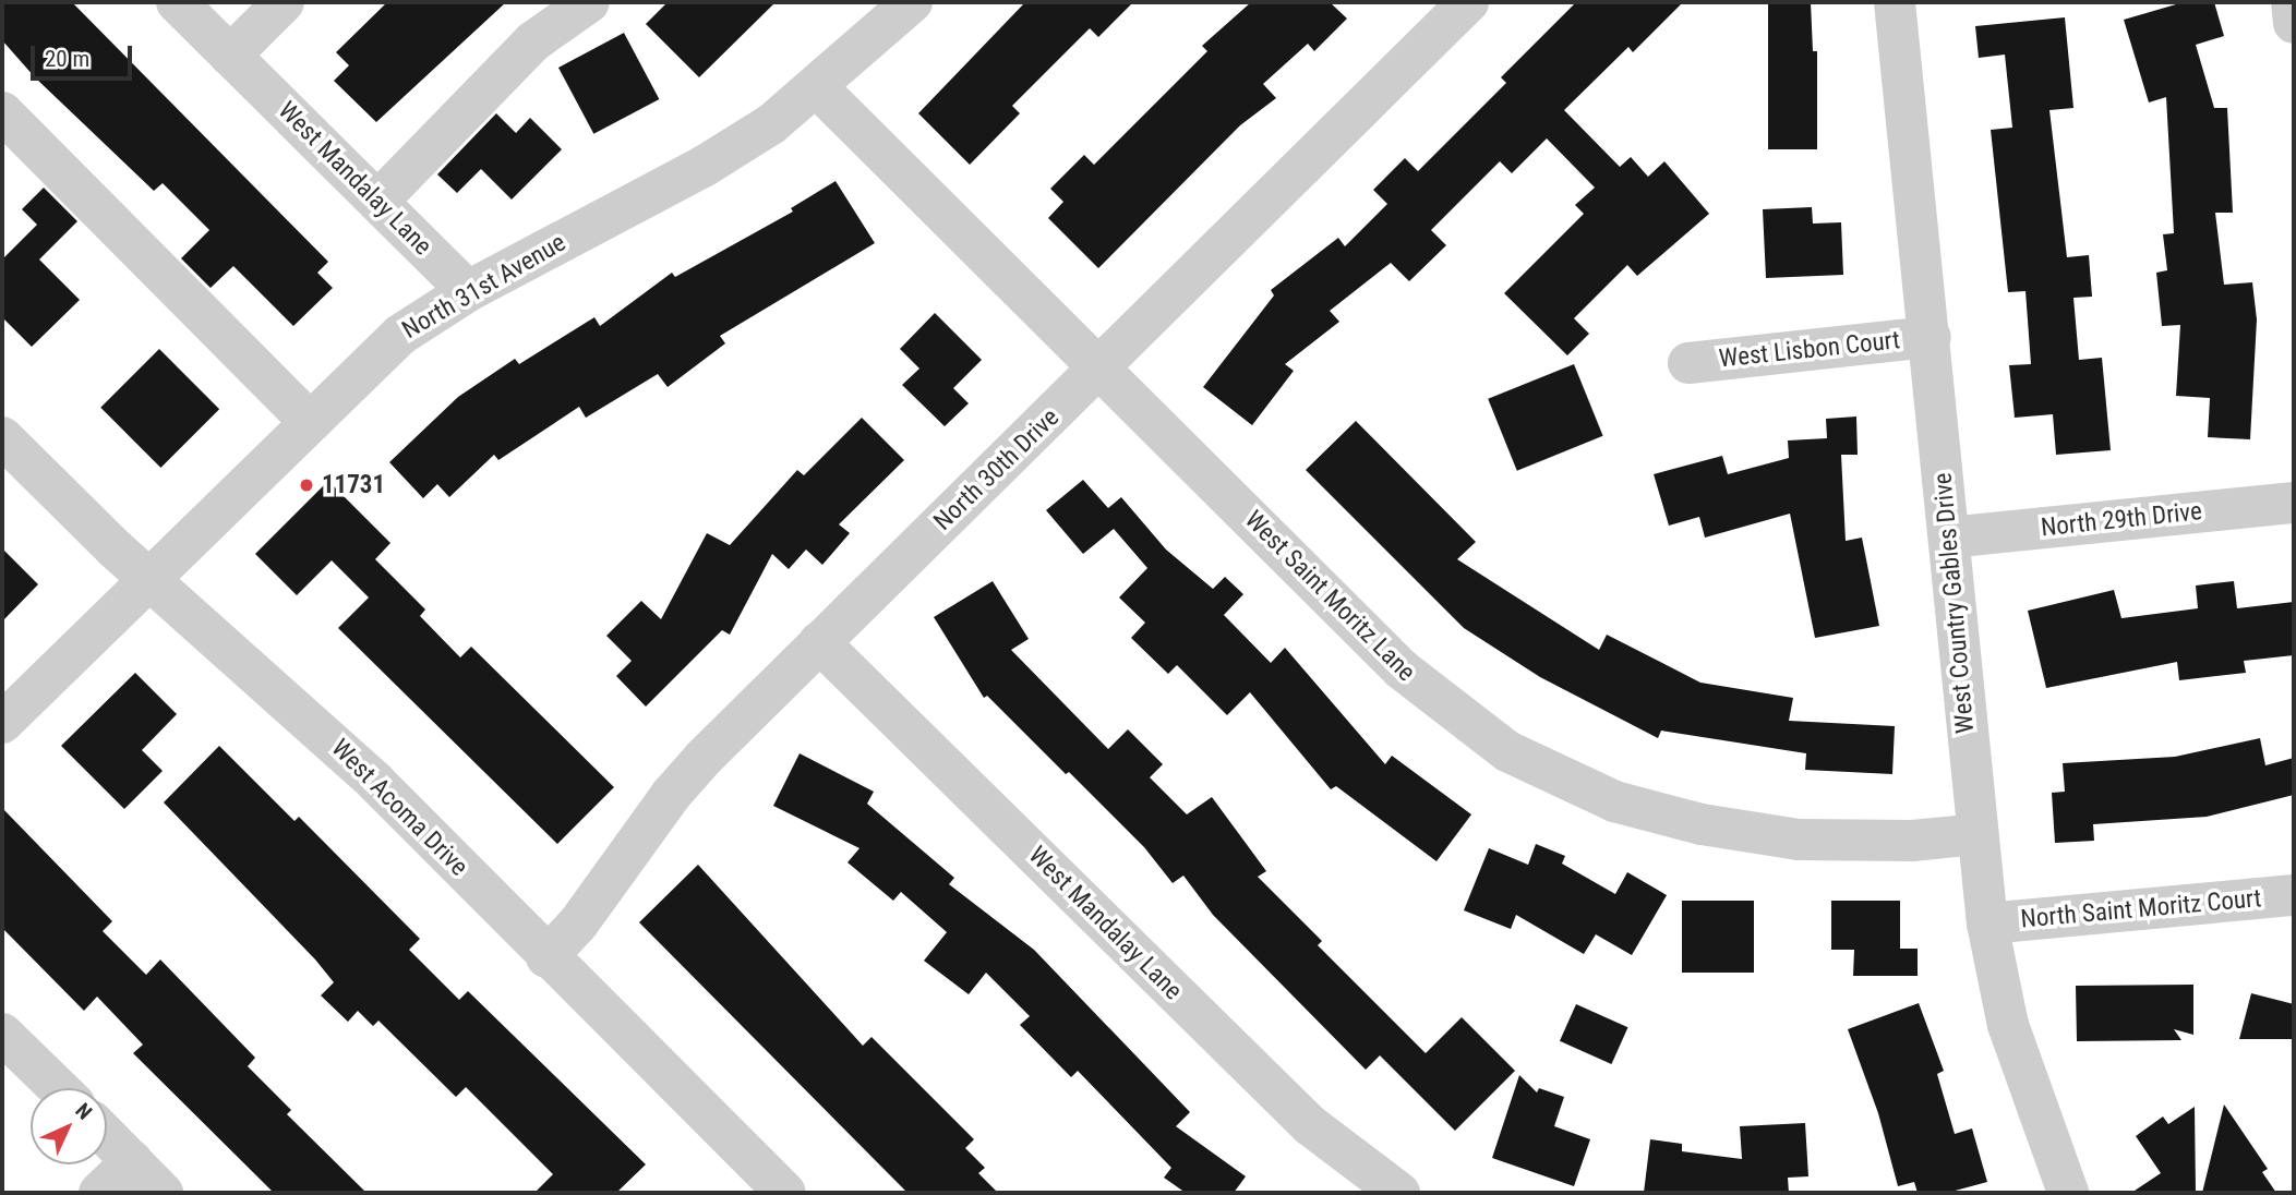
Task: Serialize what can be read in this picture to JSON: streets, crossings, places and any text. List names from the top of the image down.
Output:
{
  "streets": {
    "street": [
      "West Mandalay Lane",
      "North 31st Avenue",
      "West Lisbon Court",
      "North 30th Drive",
      "North 29th Drive",
      "West Saint Moritz Lane",
      "West Country Gables Drive",
      "West Acoma Drive",
      "North Saint Moritz Court"
    ]
  },
  "crossings": [
    ["West Mandalay Lane", "North 31st Avenue"],
    ["West Mandalay Lane", "North 30th Drive"],
    ["North 31st Avenue", "West Saint Moritz Lane"],
    ["North 31st Avenue", "West Acoma Drive"],
    ["West Lisbon Court", "West Country Gables Drive"],
    ["North 30th Drive", "West Saint Moritz Lane"],
    ["North 30th Drive", "West Acoma Drive"],
    ["North 29th Drive", "West Country Gables Drive"],
    ["West Saint Moritz Lane", "West Country Gables Drive"],
    ["West Country Gables Drive", "North Saint Moritz Court"]
  ],
  "places": ["11731"],
  "scale_bar": "20 m",
  "north": "top right"
}
